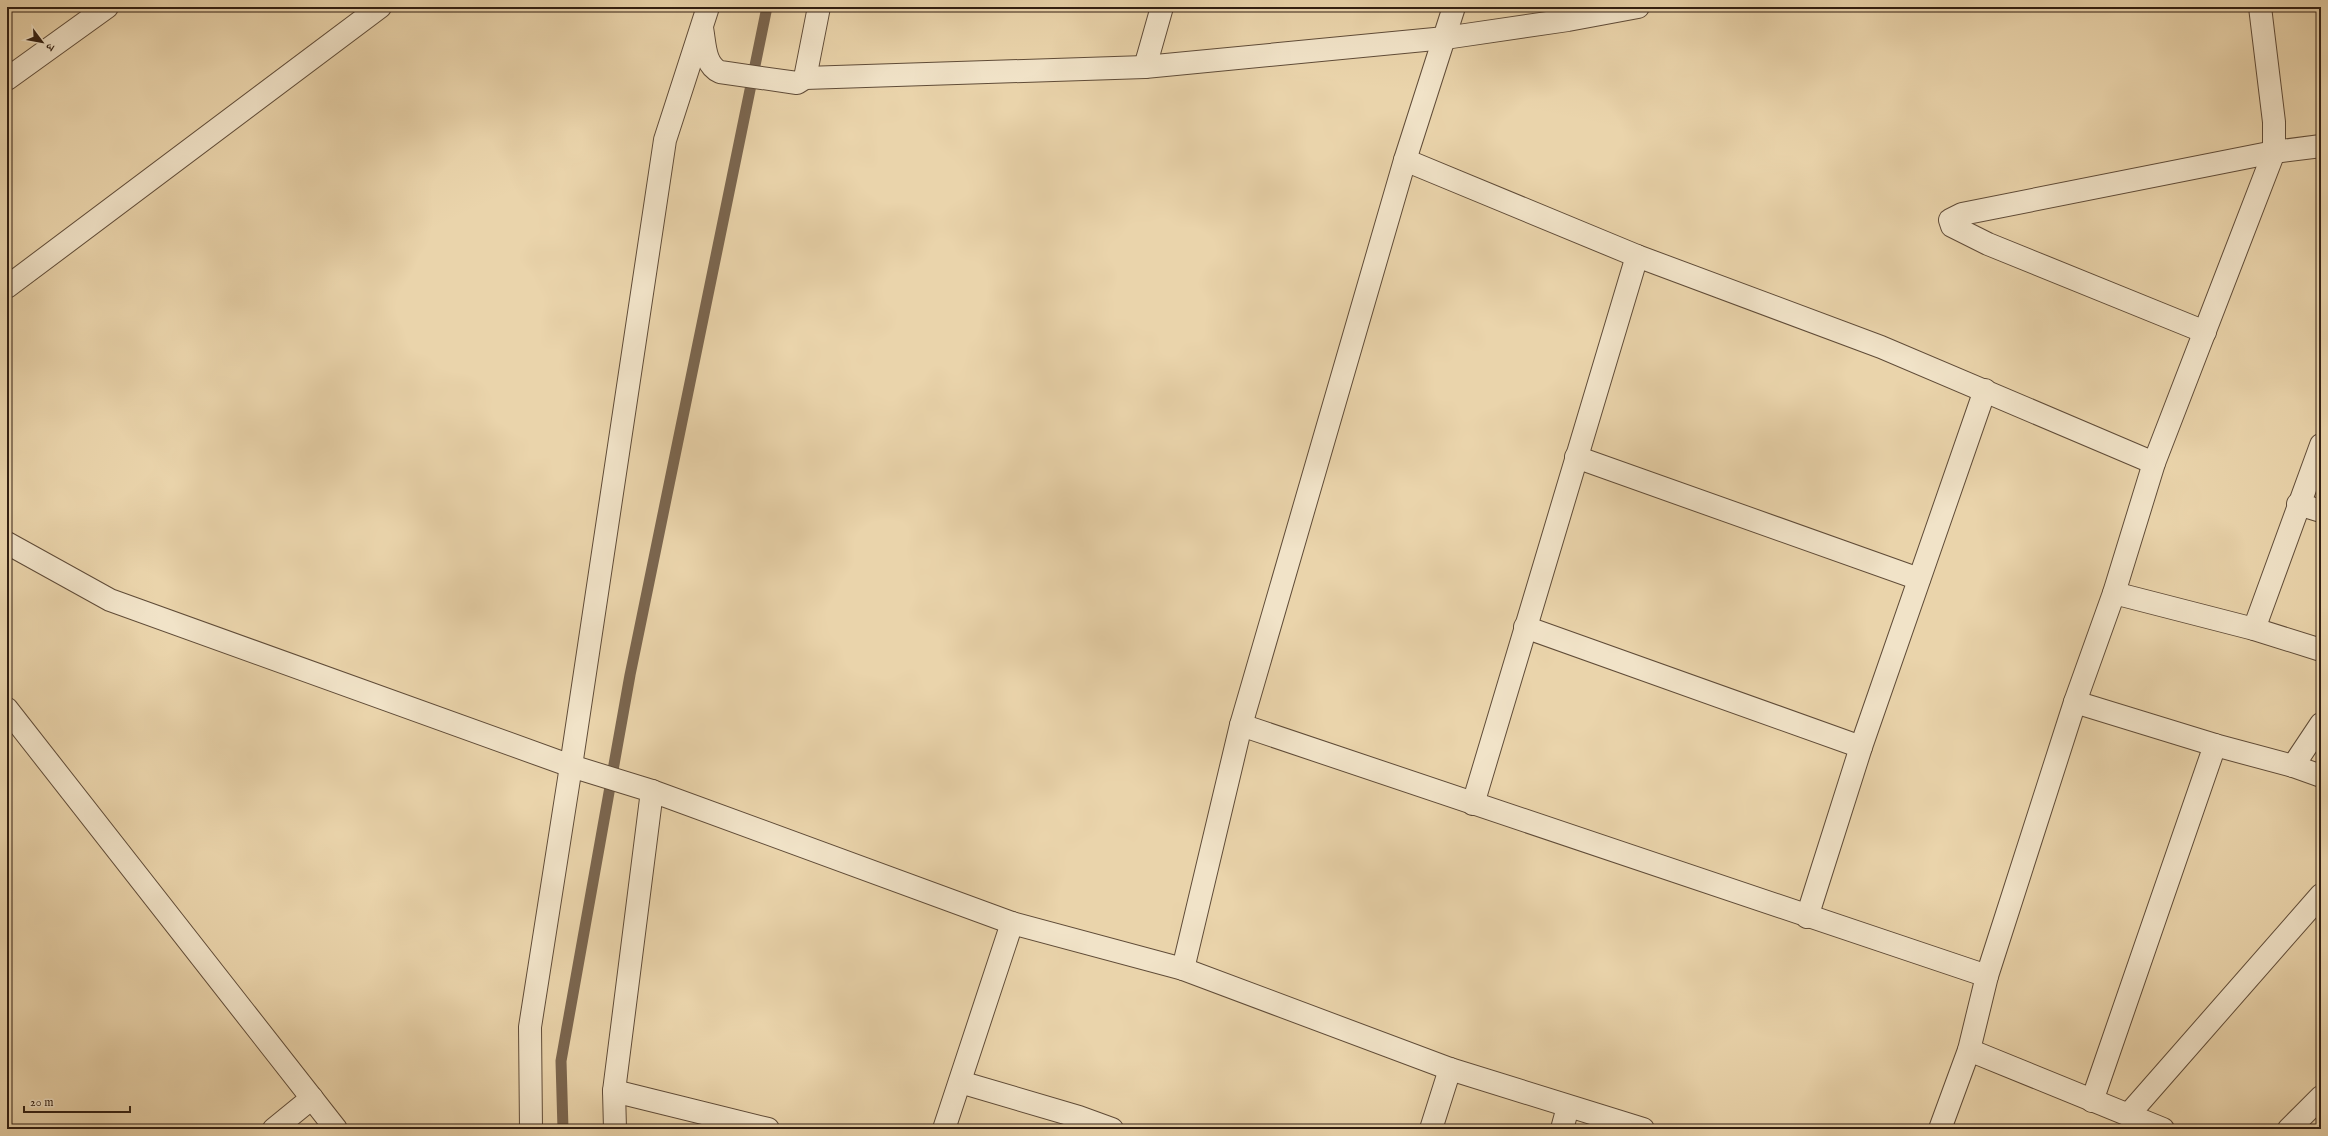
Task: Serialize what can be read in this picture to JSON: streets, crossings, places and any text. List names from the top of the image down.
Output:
{
  "scale_bar": "20 m",
  "north": "bottom right"
}
